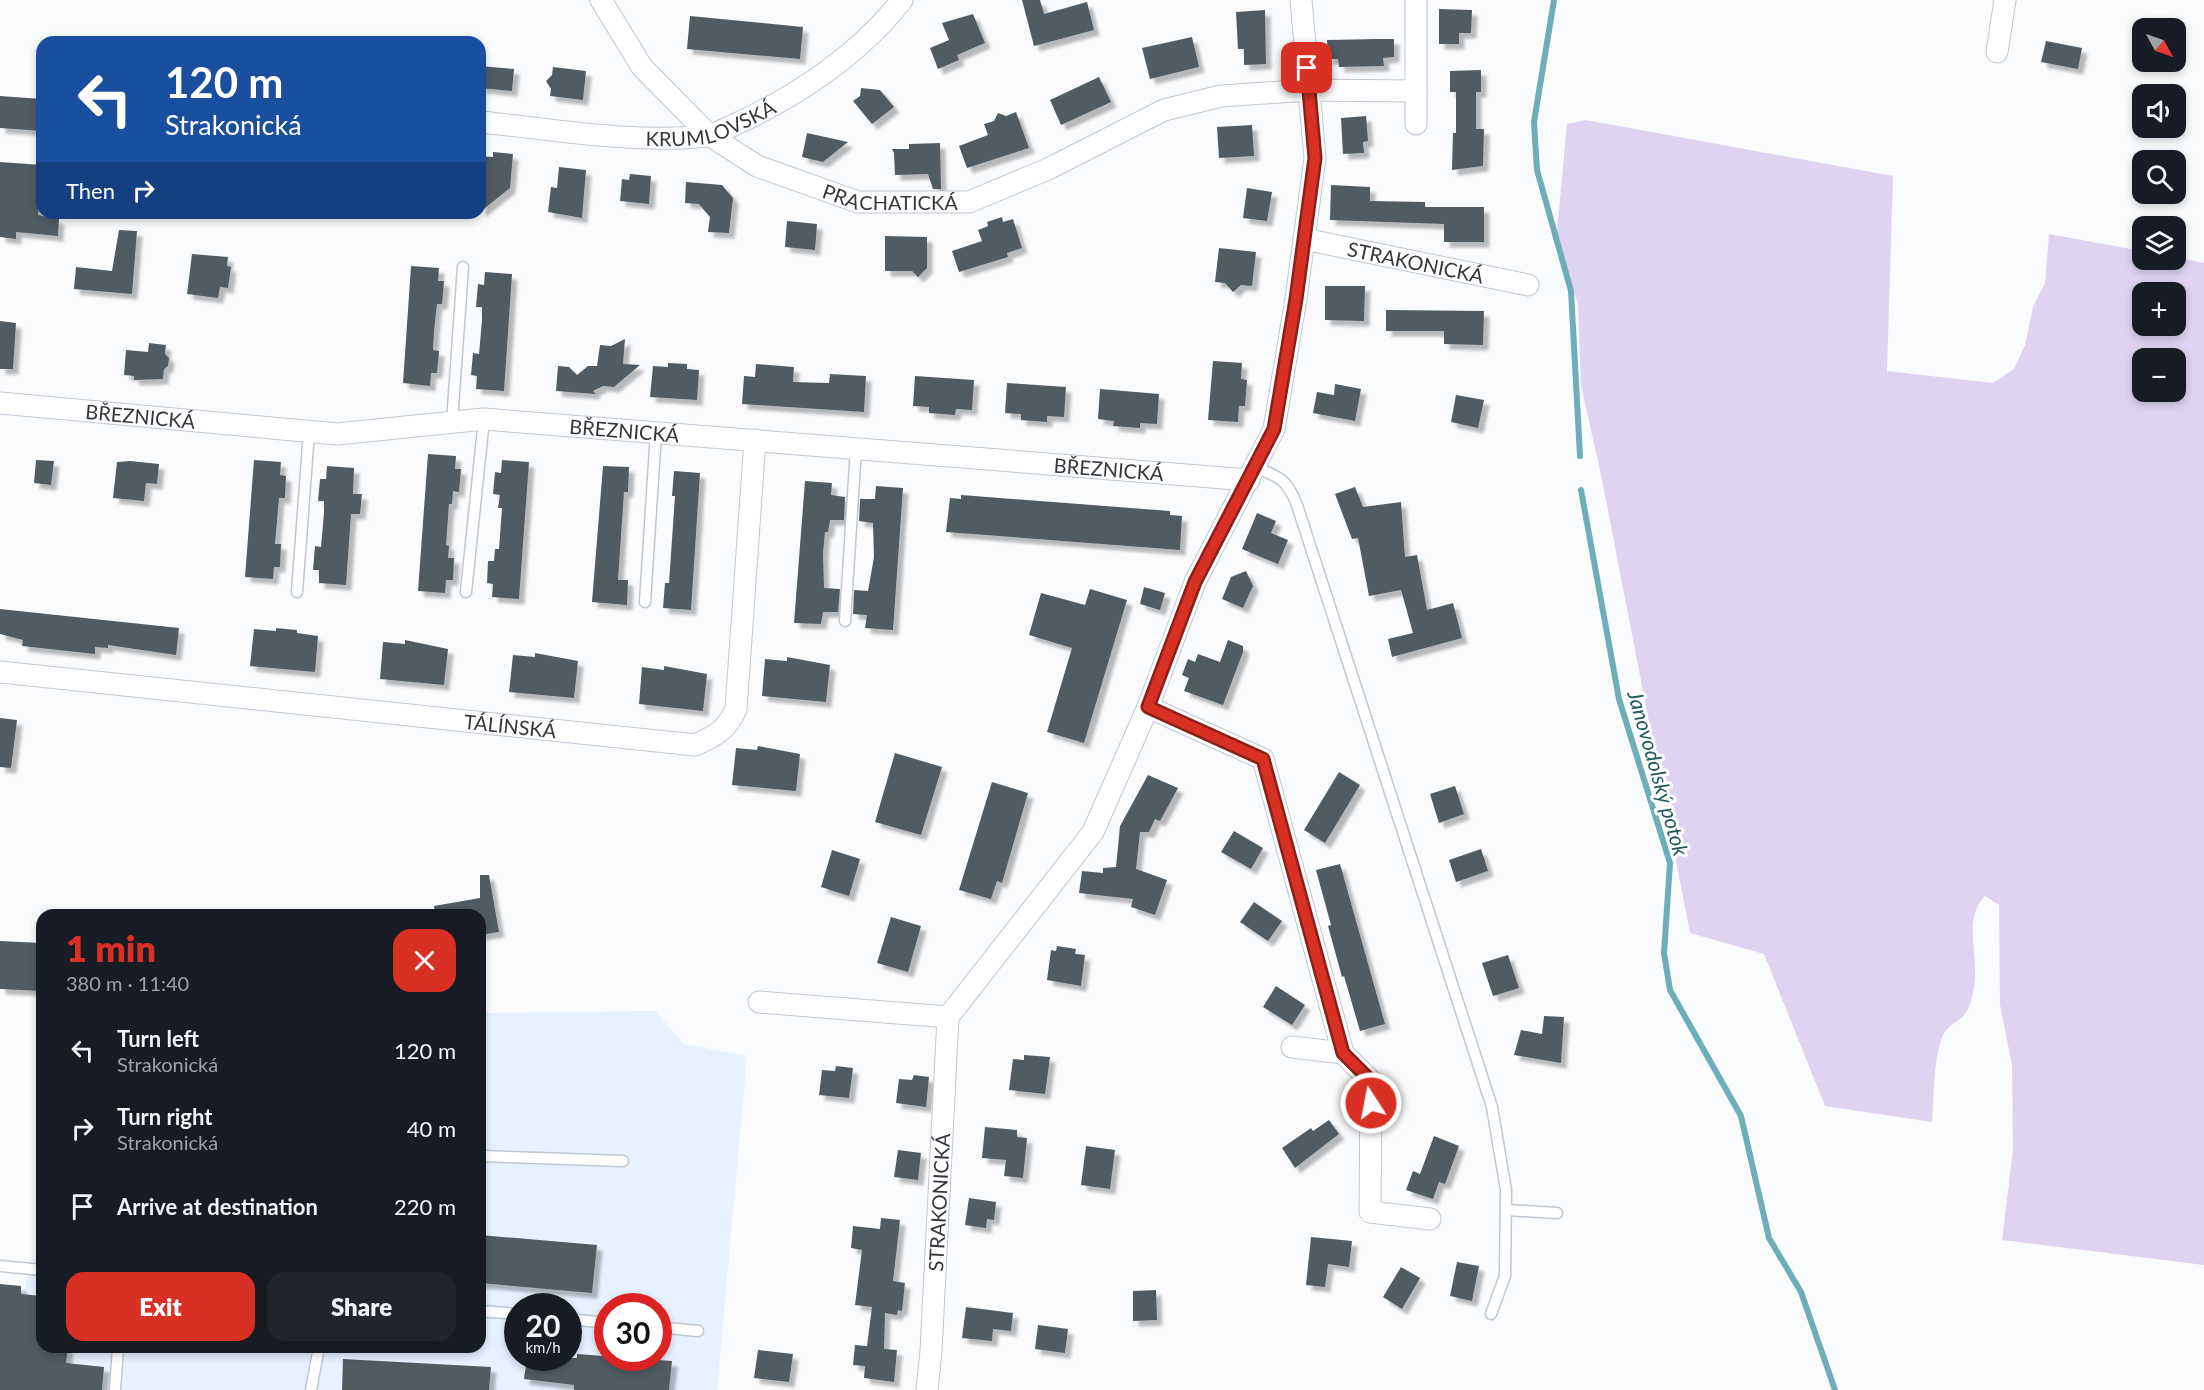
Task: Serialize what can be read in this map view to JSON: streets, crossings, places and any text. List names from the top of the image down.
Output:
{
  "streets": {
    "street": [
      "KRUMLOVSKÁ",
      "PRACHATICKÁ",
      "STRAKONICKÁ",
      "BŘEZNICKÁ",
      "TÁLÍNSKÁ"
    ]
  },
  "crossings": [
    ["KRUMLOVSKÁ", "PRACHATICKÁ"],
    ["BŘEZNICKÁ", "TÁLÍNSKÁ"]
  ],
  "water": ["Janovodolský potok"],
  "north": "bottom right",
  "page": {
    "map_buttons": ["+", "−"],
    "turn": ["120 m", "Strakonická"],
    "then": "Then",
    "heading": ["1 min", "380 m · 11:40"],
    "list": [
      {
        "name": "Turn left",
        "note": "Strakonická",
        "value": "120 m"
      },
      {
        "name": "Turn right",
        "note": "Strakonická",
        "value": "40 m"
      },
      {
        "name": "Arrive at destination",
        "value": "220 m"
      }
    ],
    "buttons": ["Exit", "Share"],
    "speed": "20 km/h",
    "limit": "30"
  }
}
